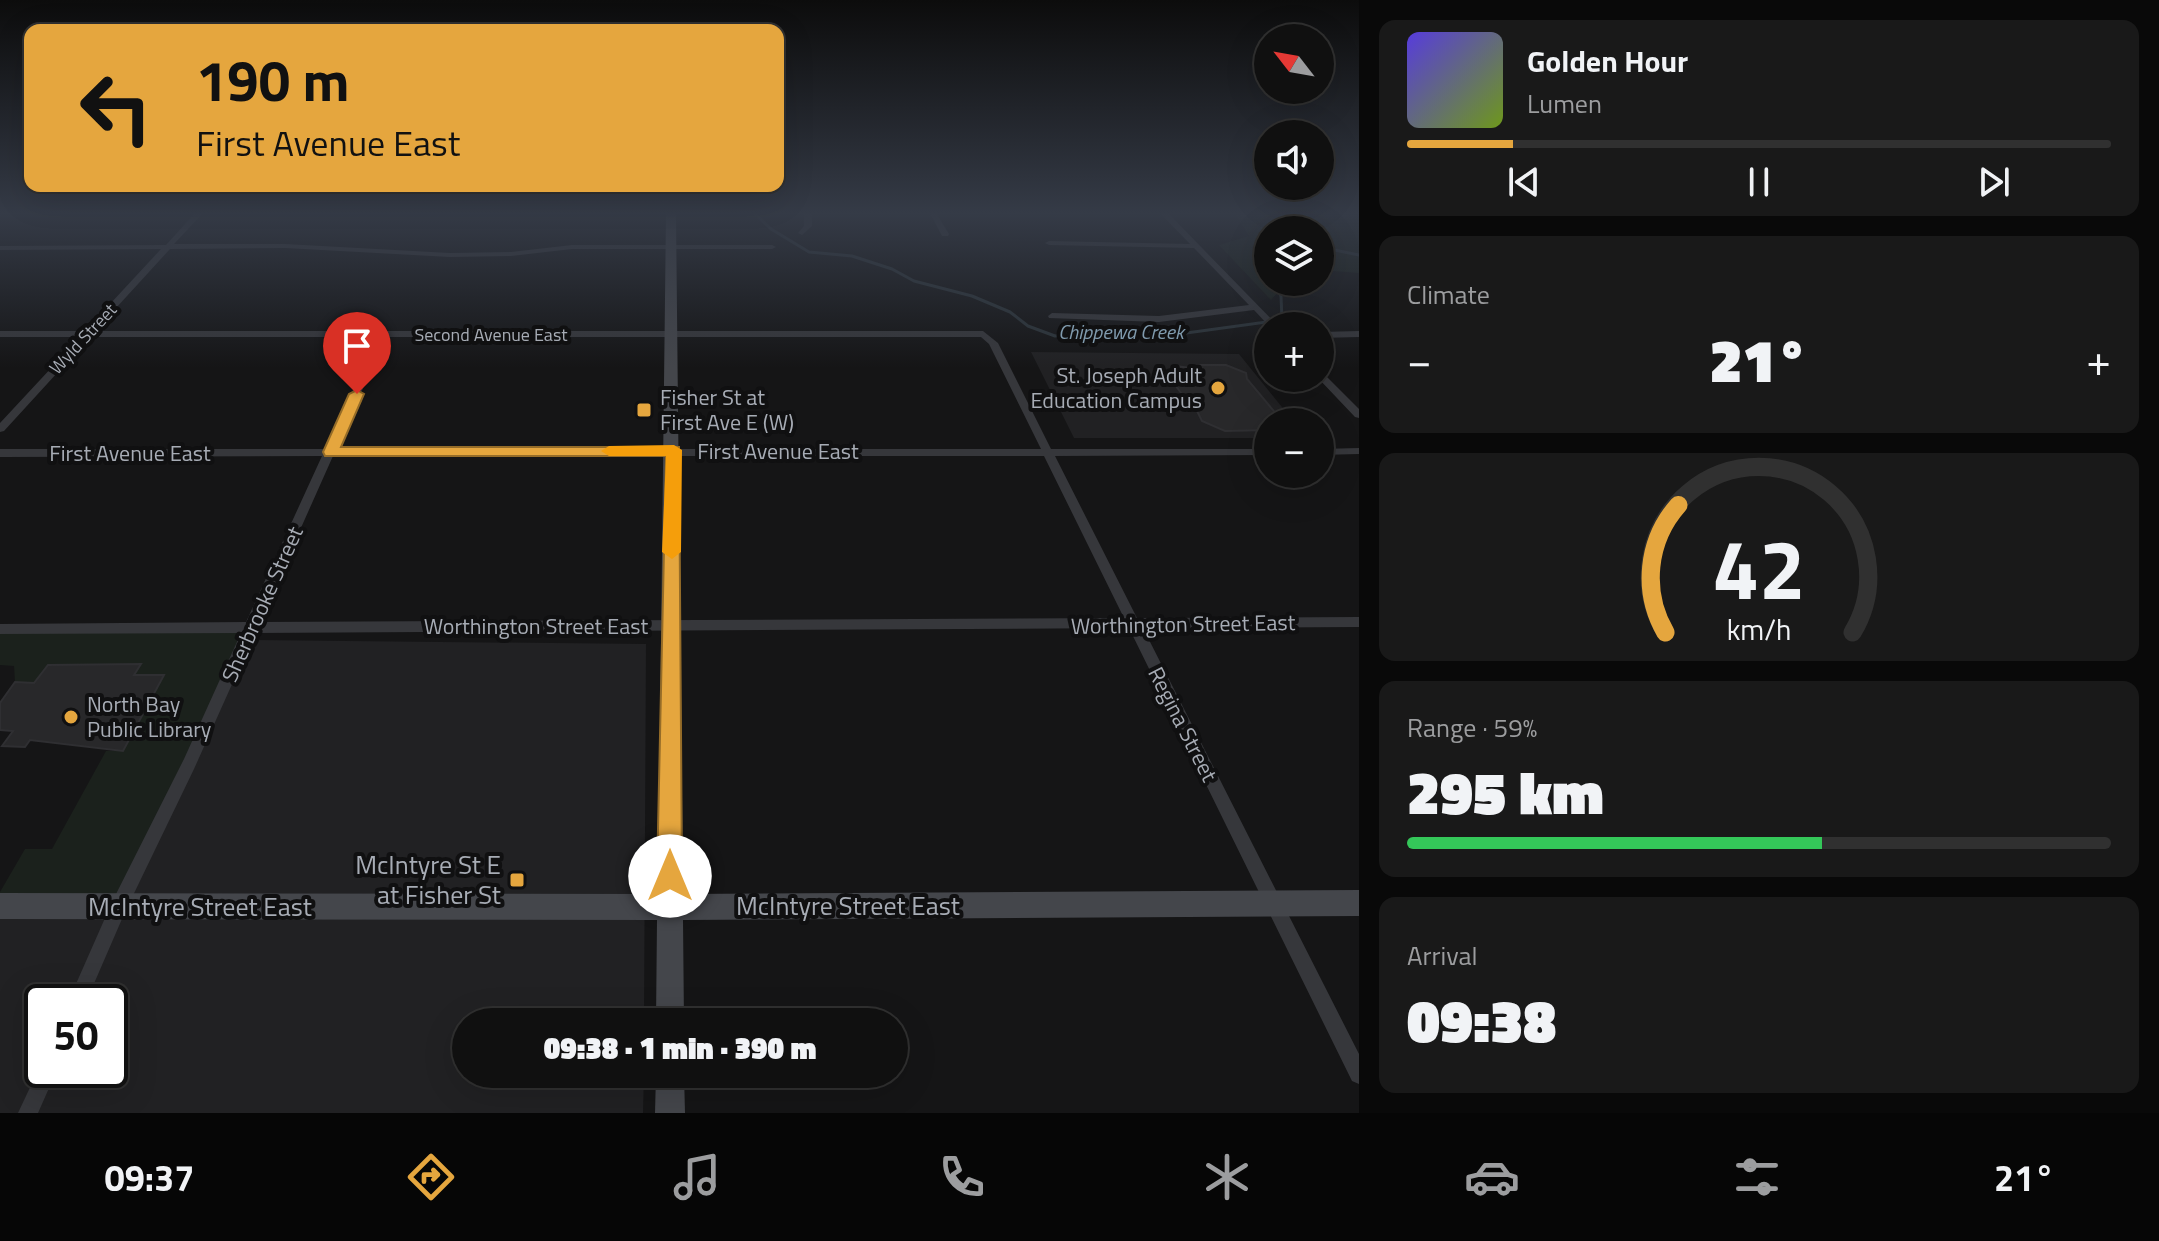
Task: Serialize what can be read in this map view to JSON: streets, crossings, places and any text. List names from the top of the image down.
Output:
{
  "streets": {
    "main road": ["McIntyre Street East"],
    "street": [
      "Second Avenue East",
      "Wyld Street",
      "First Avenue East",
      "Sherbrooke Street",
      "Worthington Street East",
      "Regina Street"
    ]
  },
  "crossings": [
    ["Second Avenue East", "Wyld Street"],
    ["Second Avenue East", "Sherbrooke Street"],
    ["Second Avenue East", "Regina Street"],
    ["First Avenue East", "Sherbrooke Street"],
    ["First Avenue East", "Regina Street"],
    ["Sherbrooke Street", "Worthington Street East"],
    ["Sherbrooke Street", "McIntyre Street East"],
    ["Worthington Street East", "Regina Street"],
    ["Regina Street", "McIntyre Street East"]
  ],
  "water": ["Chippewa Creek"],
  "places": {
    "other": ["St. Joseph Adult Education Campus", "North Bay Public Library"],
    "transit": ["Fisher St at First Ave E (W)", "McIntyre St E at Fisher St"]
  },
  "north": "top left",
  "page": {
    "map_buttons": ["+", "−"],
    "turn": ["190 m", "First Avenue East"],
    "song": ["Golden Hour", "Lumen"],
    "tile": [
      "Climate",
      ["Range · 59%", "295 km"],
      ["Arrival", "09:38"]
    ],
    "heat": ["−", "21°", "+"],
    "limit": "50",
    "trip": "09:38 · 1 min · 390 m",
    "tabs": ["09:37", "21°"],
    "gauge": ["42", "km/h"]
  }
}
